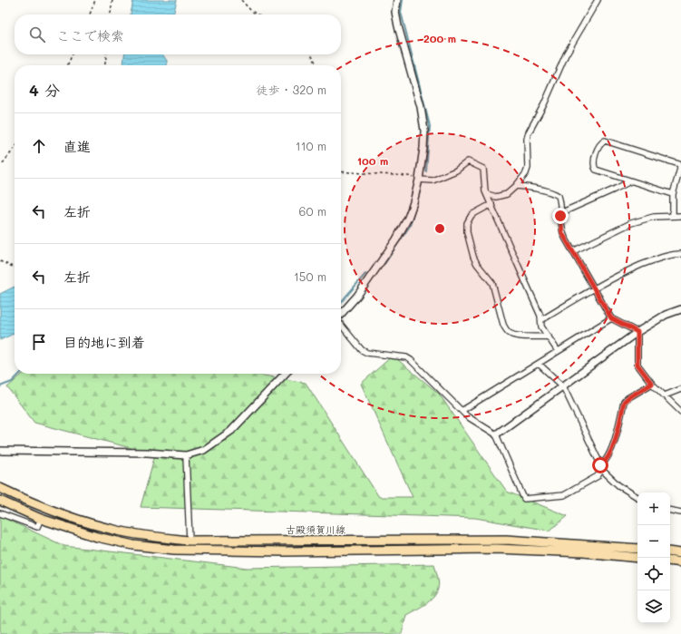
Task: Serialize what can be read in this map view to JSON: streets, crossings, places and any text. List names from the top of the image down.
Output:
{
  "streets": {
    "main road": ["古殿須賀川線"]
  },
  "page": {
    "search": "ここで検索",
    "heading": ["4 分", "徒歩 · 320 m"],
    "list": [
      ["直進", "110 m"],
      ["左折", "60 m"],
      ["左折", "150 m"],
      "目的地に到着"
    ],
    "map_buttons": ["+", "−"]
  },
  "rings": ["200 m", "100 m"]
}
